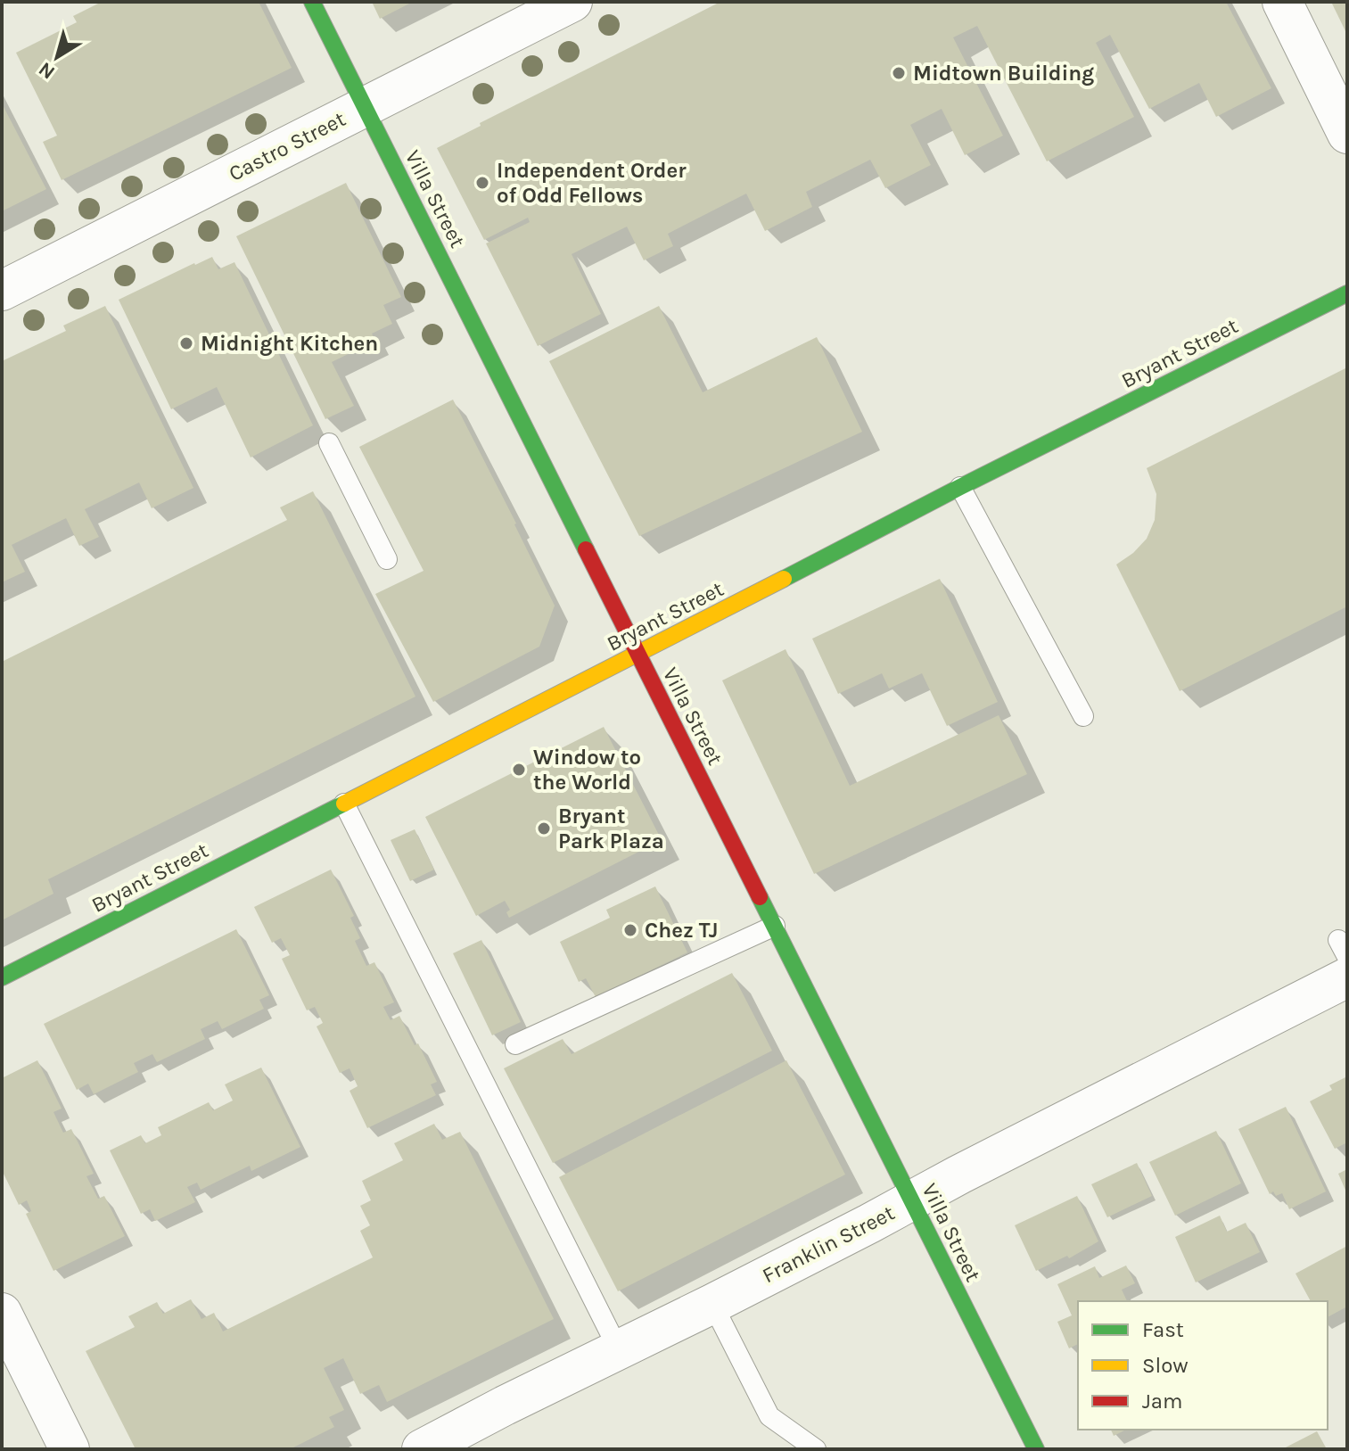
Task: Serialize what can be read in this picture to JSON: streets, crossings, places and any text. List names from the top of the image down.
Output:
{
  "streets": {
    "main road": ["Villa Street", "Bryant Street"],
    "street": ["Castro Street", "Franklin Street"]
  },
  "crossings": [
    ["Castro Street", "Villa Street"],
    ["Villa Street", "Bryant Street"],
    ["Villa Street", "Franklin Street"]
  ],
  "places": [
    "Midtown Building",
    "Independent Order of Odd Fellows",
    "Midnight Kitchen",
    "Window to the World",
    "Bryant Park Plaza",
    "Chez TJ"
  ],
  "legend": ["Fast", "Slow", "Jam"],
  "north": "bottom left"
}
